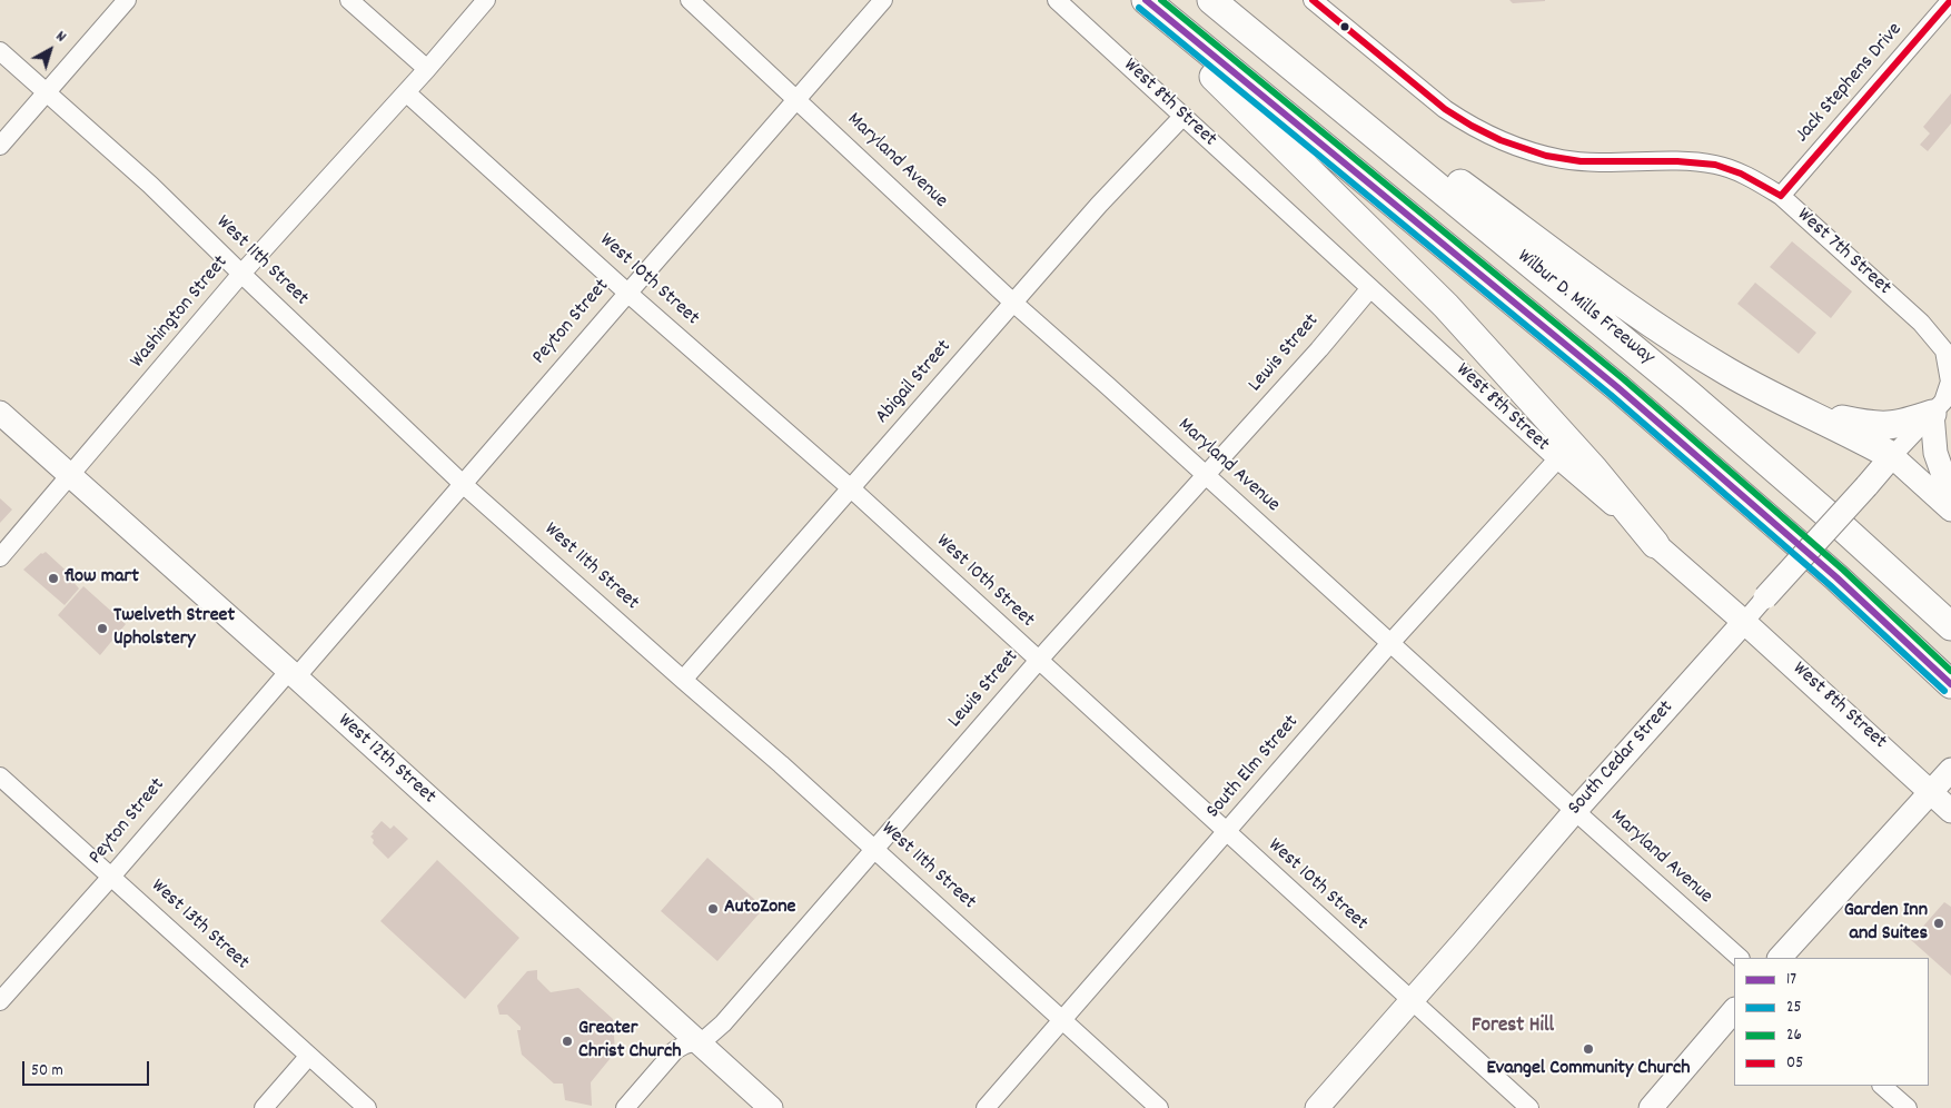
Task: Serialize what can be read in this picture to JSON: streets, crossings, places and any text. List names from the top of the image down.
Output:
{
  "streets": {
    "highway": ["Wilbur D. Mills Freeway"],
    "main road": ["West 8th Street", "South Cedar Street", "West 12th Street"],
    "street": [
      "Jack Stephens Drive",
      "Maryland Avenue",
      "West 7th Street",
      "West 11th Street",
      "West 10th Street",
      "Washington Street",
      "Peyton Street",
      "Lewis Street",
      "Abigail Street",
      "South Elm Street",
      "West 13th Street"
    ]
  },
  "crossings": [
    ["Jack Stephens Drive", "West 7th Street"],
    ["West 8th Street", "Lewis Street"],
    ["West 8th Street", "Abigail Street"],
    ["West 8th Street", "South Cedar Street"],
    ["West 8th Street", "South Elm Street"],
    ["Maryland Avenue", "Peyton Street"],
    ["Maryland Avenue", "Lewis Street"],
    ["Maryland Avenue", "Abigail Street"],
    ["Maryland Avenue", "South Cedar Street"],
    ["Maryland Avenue", "South Elm Street"],
    ["West 7th Street", "South Cedar Street"],
    ["West 11th Street", "Washington Street"],
    ["West 11th Street", "Peyton Street"],
    ["West 11th Street", "Lewis Street"],
    ["West 11th Street", "Abigail Street"],
    ["West 11th Street", "South Elm Street"],
    ["West 10th Street", "Washington Street"],
    ["West 10th Street", "Peyton Street"],
    ["West 10th Street", "Lewis Street"],
    ["West 10th Street", "Abigail Street"],
    ["West 10th Street", "South Cedar Street"],
    ["West 10th Street", "South Elm Street"],
    ["Washington Street", "West 12th Street"],
    ["Peyton Street", "West 12th Street"],
    ["Peyton Street", "West 13th Street"],
    ["Lewis Street", "West 12th Street"]
  ],
  "districts": ["Forest Hill"],
  "places": [
    "flow mart",
    "Twelveth Street Upholstery",
    "AutoZone",
    "Garden Inn and Suites",
    "Greater Christ Church",
    "Evangel Community Church"
  ],
  "lines": [
    "transit line 17",
    "transit line 26",
    "transit line 05",
    "transit line 25"
  ],
  "legend": [
    "17",
    "25",
    "26",
    "05"
  ],
  "scale_bar": "50 m",
  "north": "top right"
}
